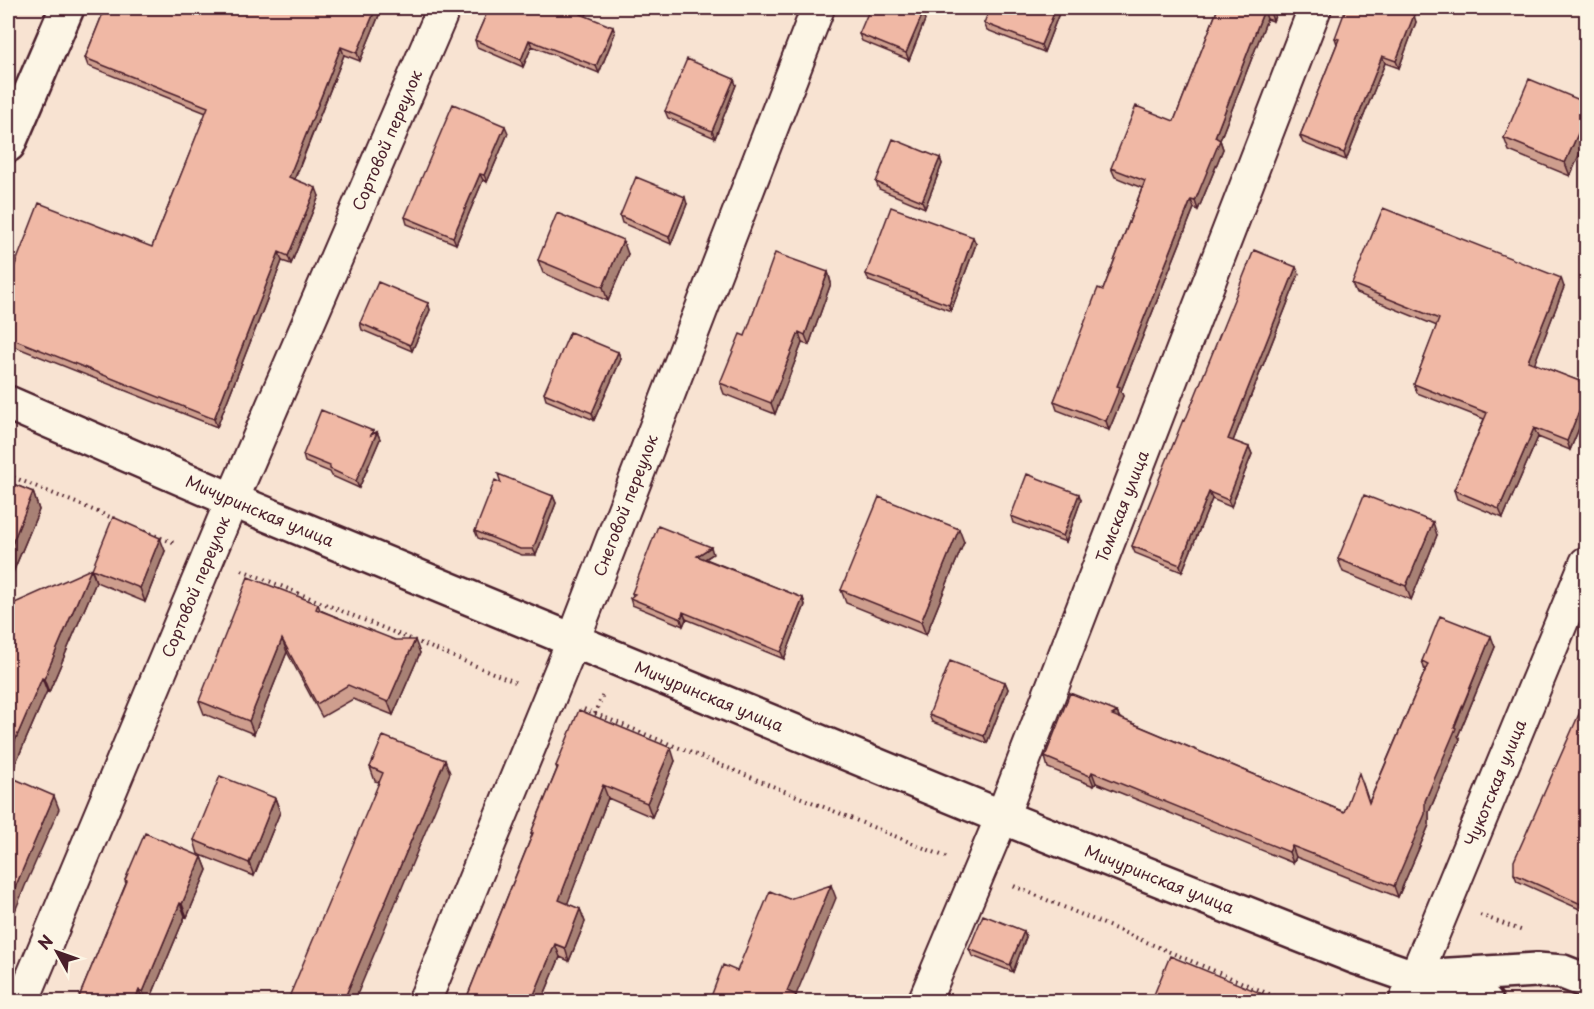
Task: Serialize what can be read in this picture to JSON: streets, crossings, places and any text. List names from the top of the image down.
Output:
{
  "streets": {
    "main road": ["Мичуринская улица"],
    "street": [
      "Сортовой переулок",
      "Снеговой переулок",
      "Томская улица",
      "Чукотская улица"
    ]
  },
  "crossings": [
    ["Сортовой переулок", "Мичуринская улица"],
    ["Снеговой переулок", "Мичуринская улица"],
    ["Томская улица", "Мичуринская улица"],
    ["Мичуринская улица", "Чукотская улица"]
  ],
  "north": "top left"
}
